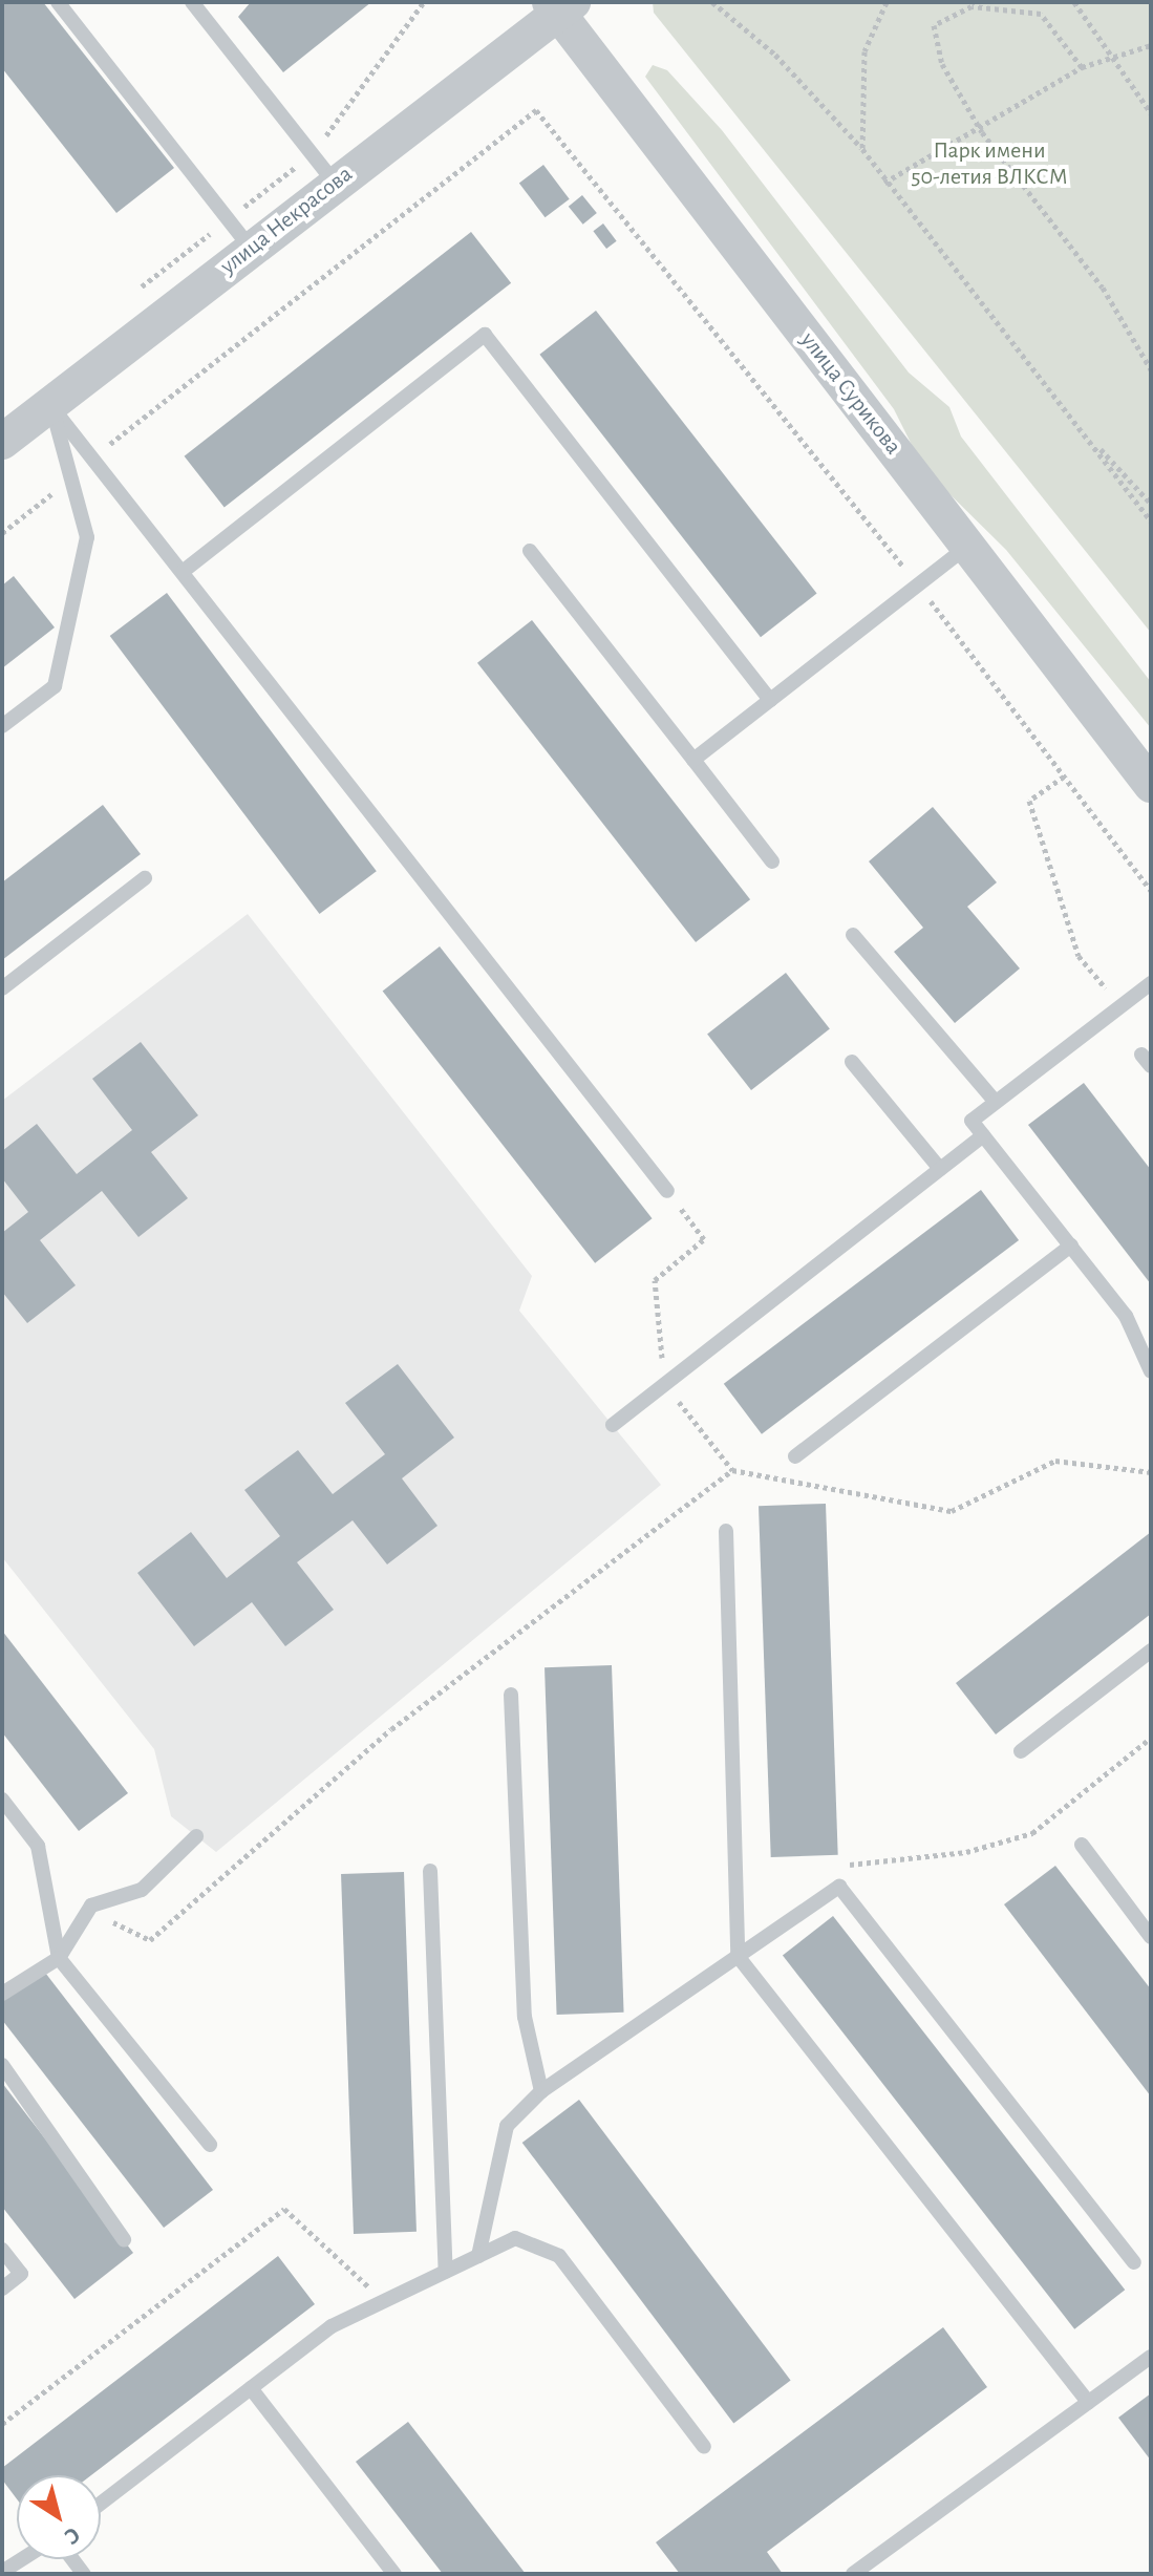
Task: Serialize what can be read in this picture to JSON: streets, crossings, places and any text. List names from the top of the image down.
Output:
{
  "streets": {
    "street": ["улица Некрасова", "улица Сурикова"]
  },
  "crossings": [
    ["улица Некрасова", "улица Сурикова"]
  ],
  "parks": ["Парк имени 50-летия ВЛКСМ"],
  "north": "bottom right"
}
